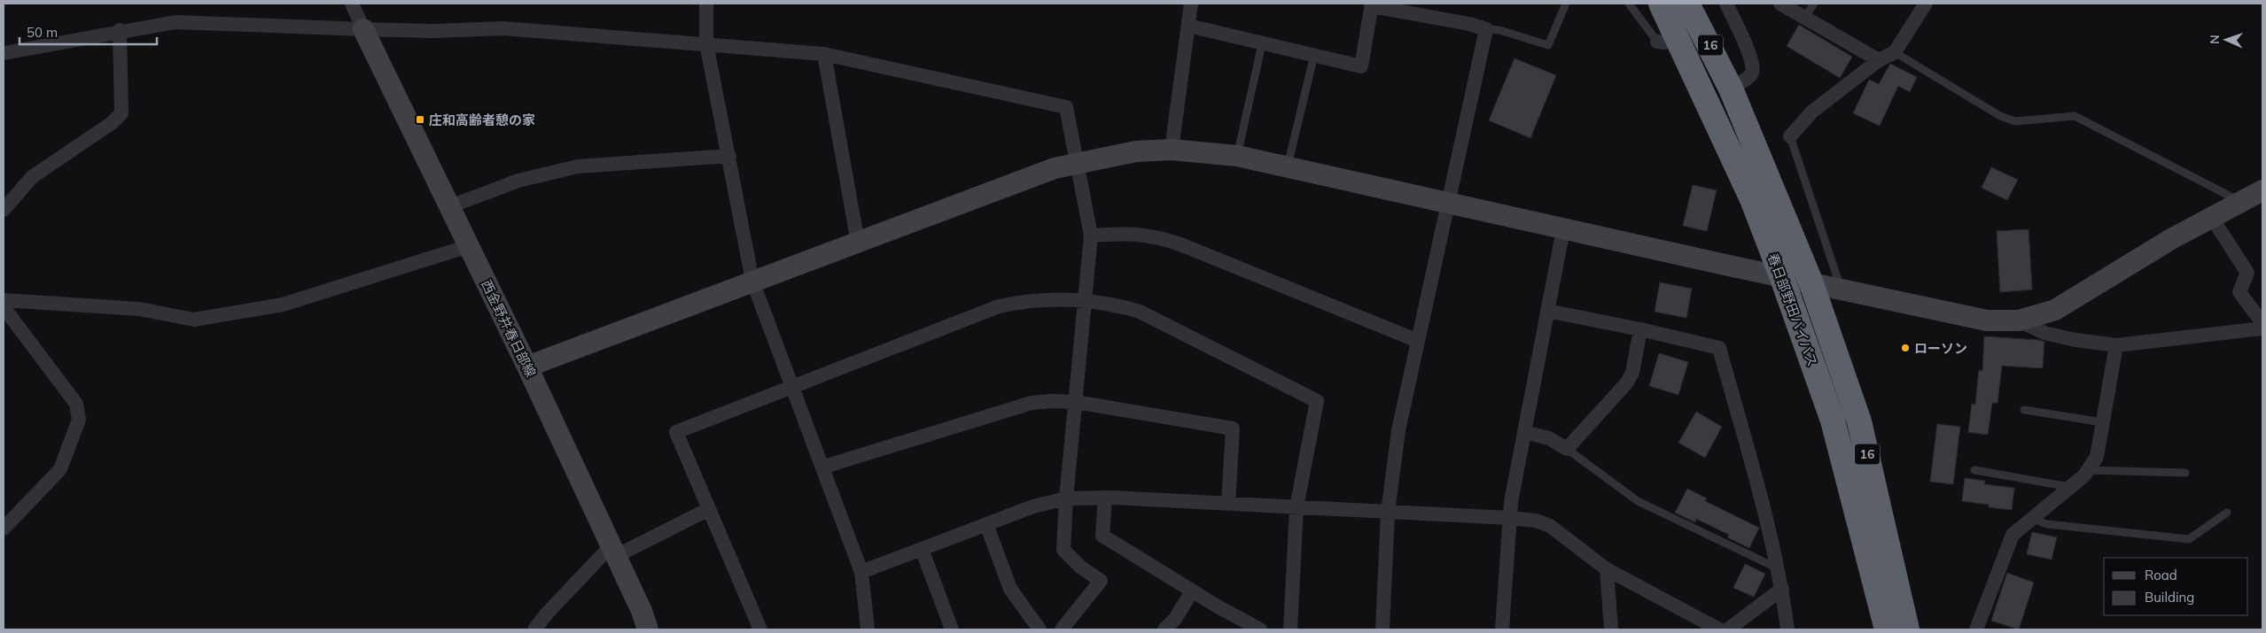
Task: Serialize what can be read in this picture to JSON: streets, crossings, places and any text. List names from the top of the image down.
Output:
{
  "streets": {
    "highway": ["16", "春日部野田バイパス"],
    "street": ["西金野井春日部線"]
  },
  "places": {
    "transit": ["庄和高齢者憩の家"],
    "other": ["ローソン"]
  },
  "legend": ["Road", "Building"],
  "scale_bar": "50 m",
  "north": "left"
}
